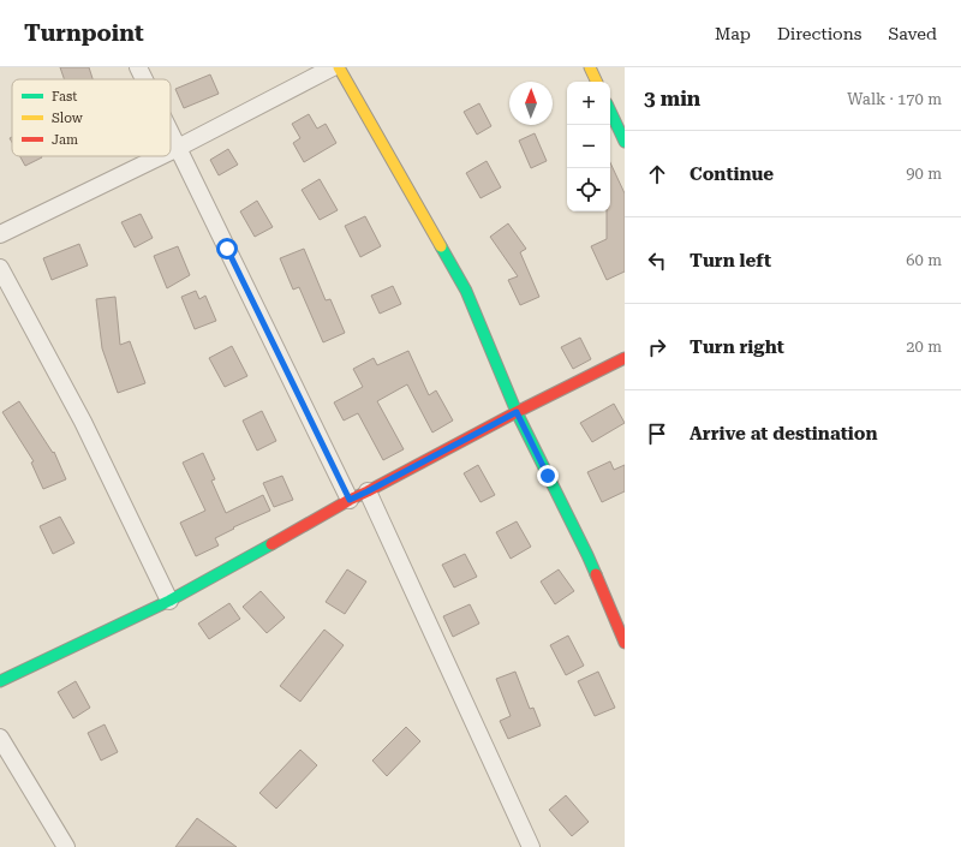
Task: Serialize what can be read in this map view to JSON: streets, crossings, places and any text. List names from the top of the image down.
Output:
{
  "legend": ["Fast", "Slow", "Jam"],
  "north": "top",
  "page": {
    "header": "Turnpoint",
    "nav": ["Map", "Directions", "Saved"],
    "heading": ["3 min", "Walk · 170 m"],
    "map_buttons": ["+", "−"],
    "list": [
      ["Continue", "90 m"],
      ["Turn left", "60 m"],
      ["Turn right", "20 m"],
      "Arrive at destination"
    ]
  }
}
